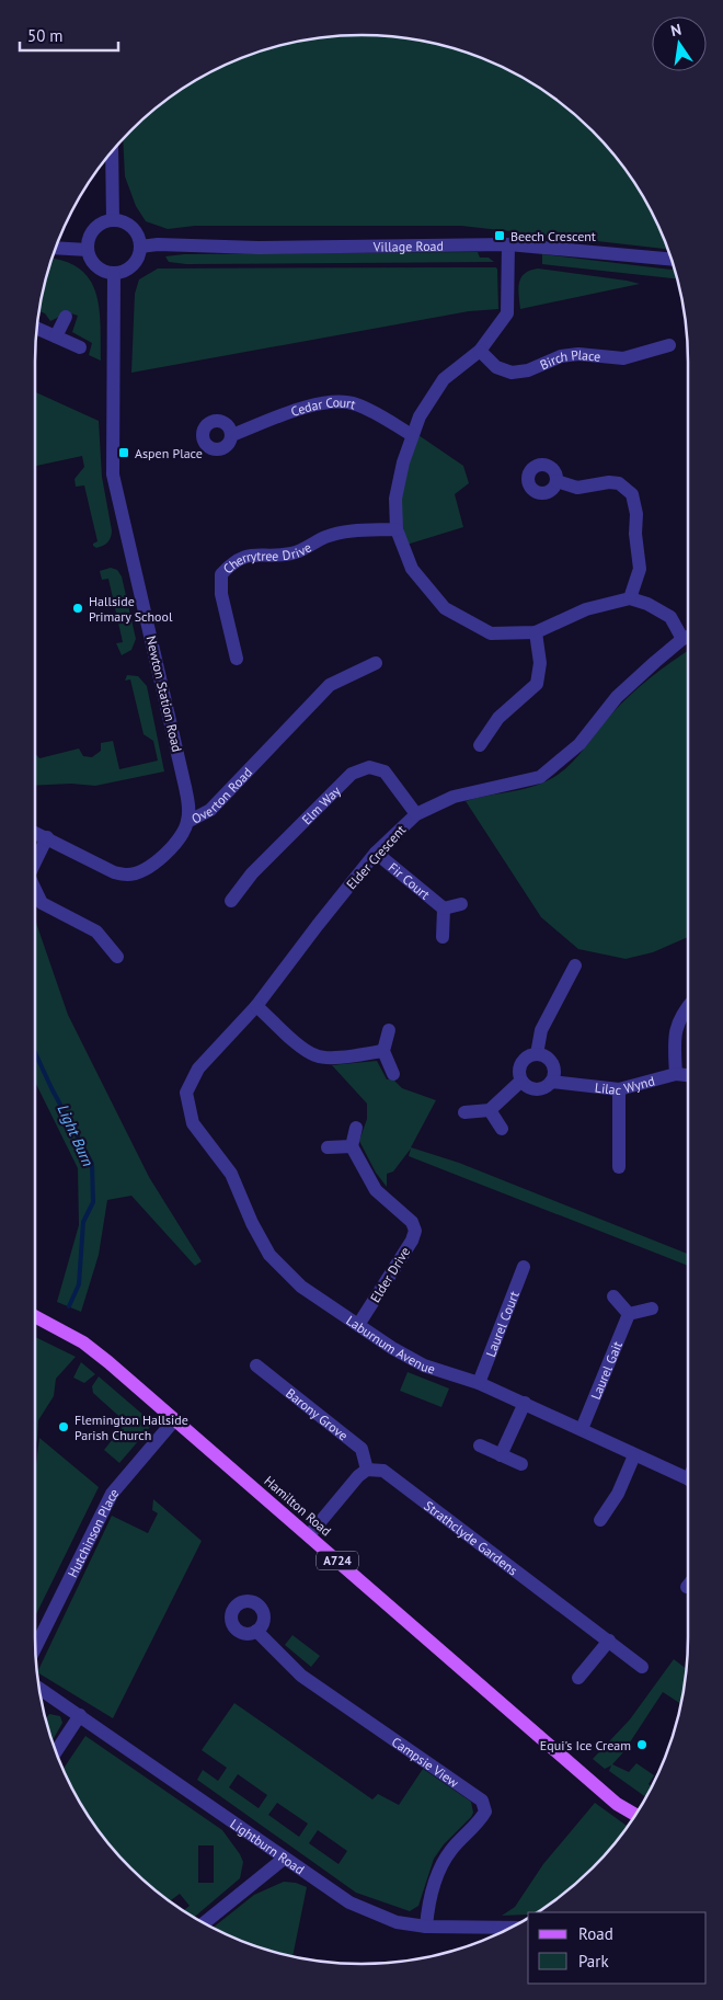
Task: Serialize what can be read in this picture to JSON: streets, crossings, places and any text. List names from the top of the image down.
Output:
{
  "streets": {
    "main road": ["Hamilton Road", "A724"],
    "street": [
      "Village Road",
      "Birch Place",
      "Cedar Court",
      "Cherrytree Drive",
      "Newton Station Road",
      "Overton Road",
      "Elm Way",
      "Elder Crescent",
      "Fir Court",
      "Lilac Wynd",
      "Elder Drive",
      "Laurel Court",
      "Laburnum Avenue",
      "Laurel Gait",
      "Barony Grove",
      "Hutchinson Place",
      "Strathclyde Gardens",
      "Campsie View",
      "Lightburn Road"
    ]
  },
  "crossings": [
    ["Village Road", "Newton Station Road"],
    ["Newton Station Road", "Overton Road"],
    ["Elm Way", "Elder Crescent"],
    ["Elder Crescent", "Fir Court"],
    ["Elder Crescent", "Laburnum Avenue"],
    ["Elder Drive", "Laburnum Avenue"],
    ["Laurel Court", "Laburnum Avenue"],
    ["Laburnum Avenue", "Laurel Gait"],
    ["Barony Grove", "Strathclyde Gardens"],
    ["Hamilton Road", "Hutchinson Place"],
    ["Campsie View", "Lightburn Road"]
  ],
  "water": ["Light Burn"],
  "places": {
    "transit": ["Beech Crescent", "Aspen Place"],
    "other": ["Hallside Primary School", "Flemington Hallside Parish Church", "Equi's Ice Cream"]
  },
  "legend": ["Road", "Park"],
  "scale_bar": "50 m",
  "north": "top"
}
